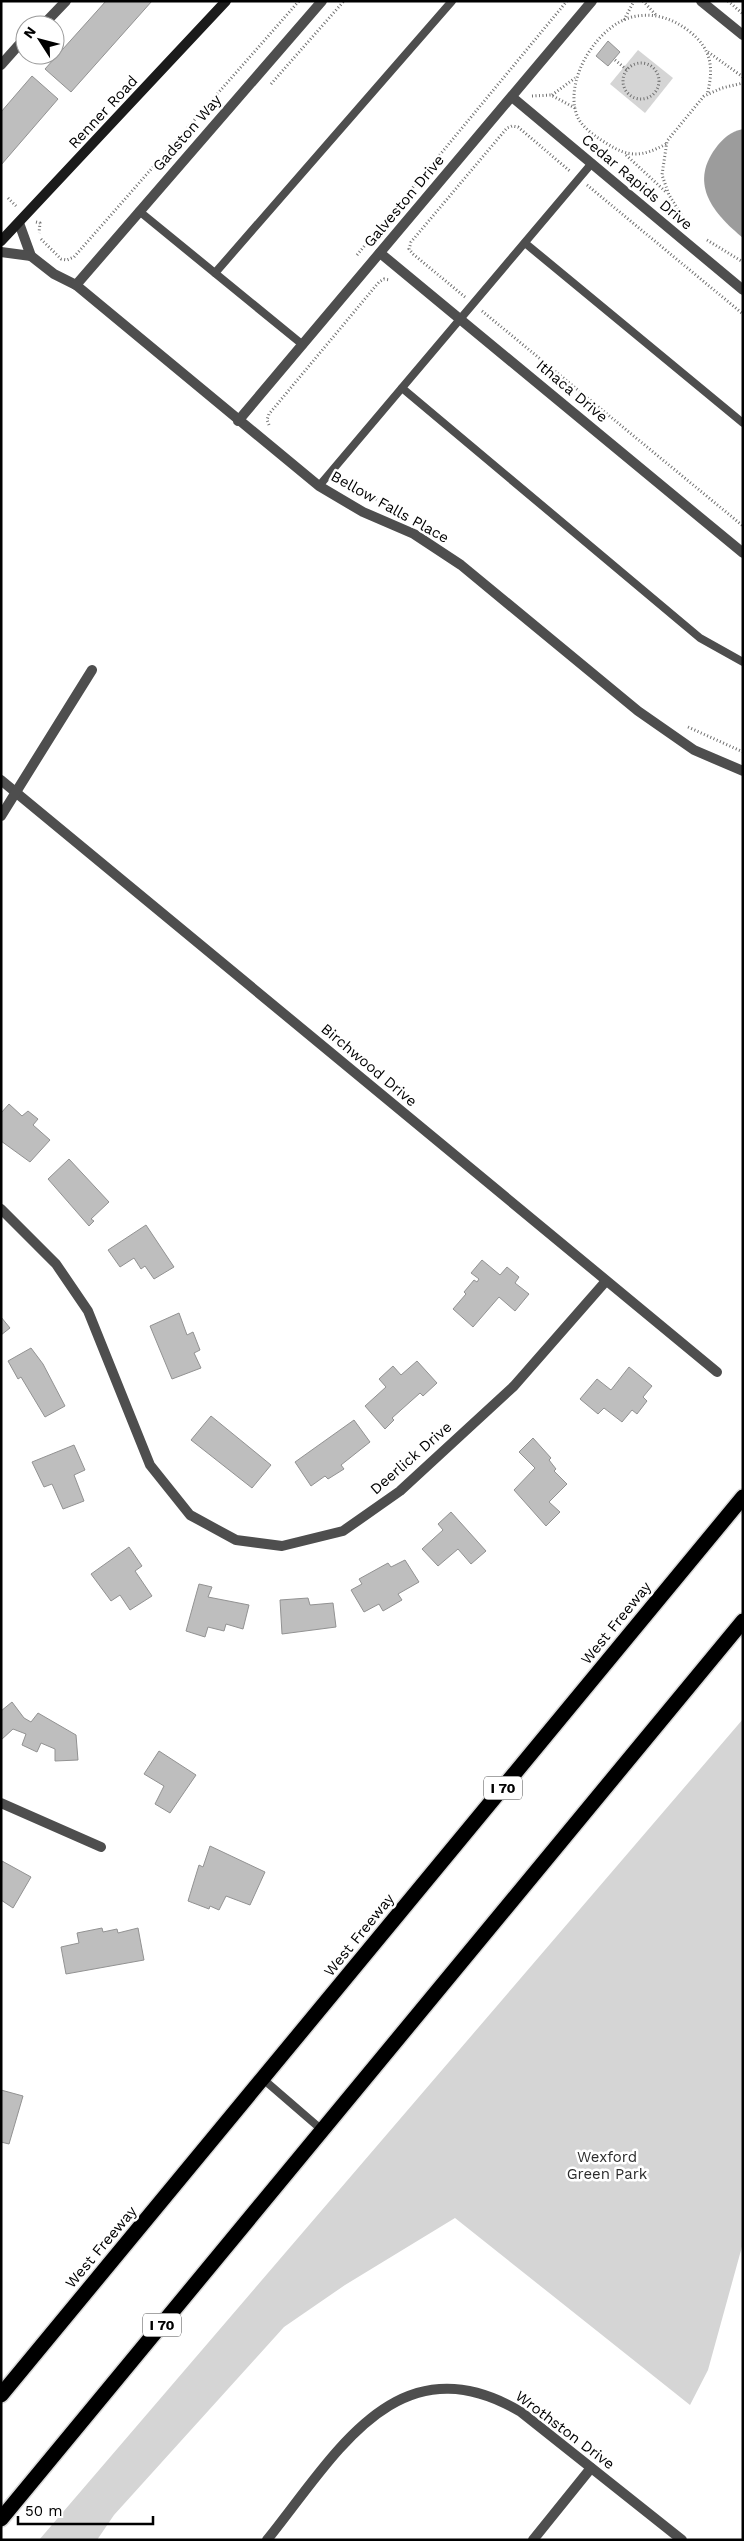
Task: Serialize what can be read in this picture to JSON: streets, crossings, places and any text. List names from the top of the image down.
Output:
{
  "streets": {
    "highway": ["West Freeway", "I 70"],
    "main road": ["Renner Road"],
    "street": [
      "Gadston Way",
      "Cedar Rapids Drive",
      "Galveston Drive",
      "Ithaca Drive",
      "Bellow Falls Place",
      "Birchwood Drive",
      "Deerlick Drive",
      "Wrothston Drive"
    ]
  },
  "crossings": [
    ["Gadston Way", "Bellow Falls Place"],
    ["Cedar Rapids Drive", "Galveston Drive"],
    ["Galveston Drive", "Ithaca Drive"],
    ["Galveston Drive", "Bellow Falls Place"],
    ["Birchwood Drive", "Deerlick Drive"]
  ],
  "parks": ["Wexford Green Park"],
  "scale_bar": "50 m",
  "north": "top left"
}
